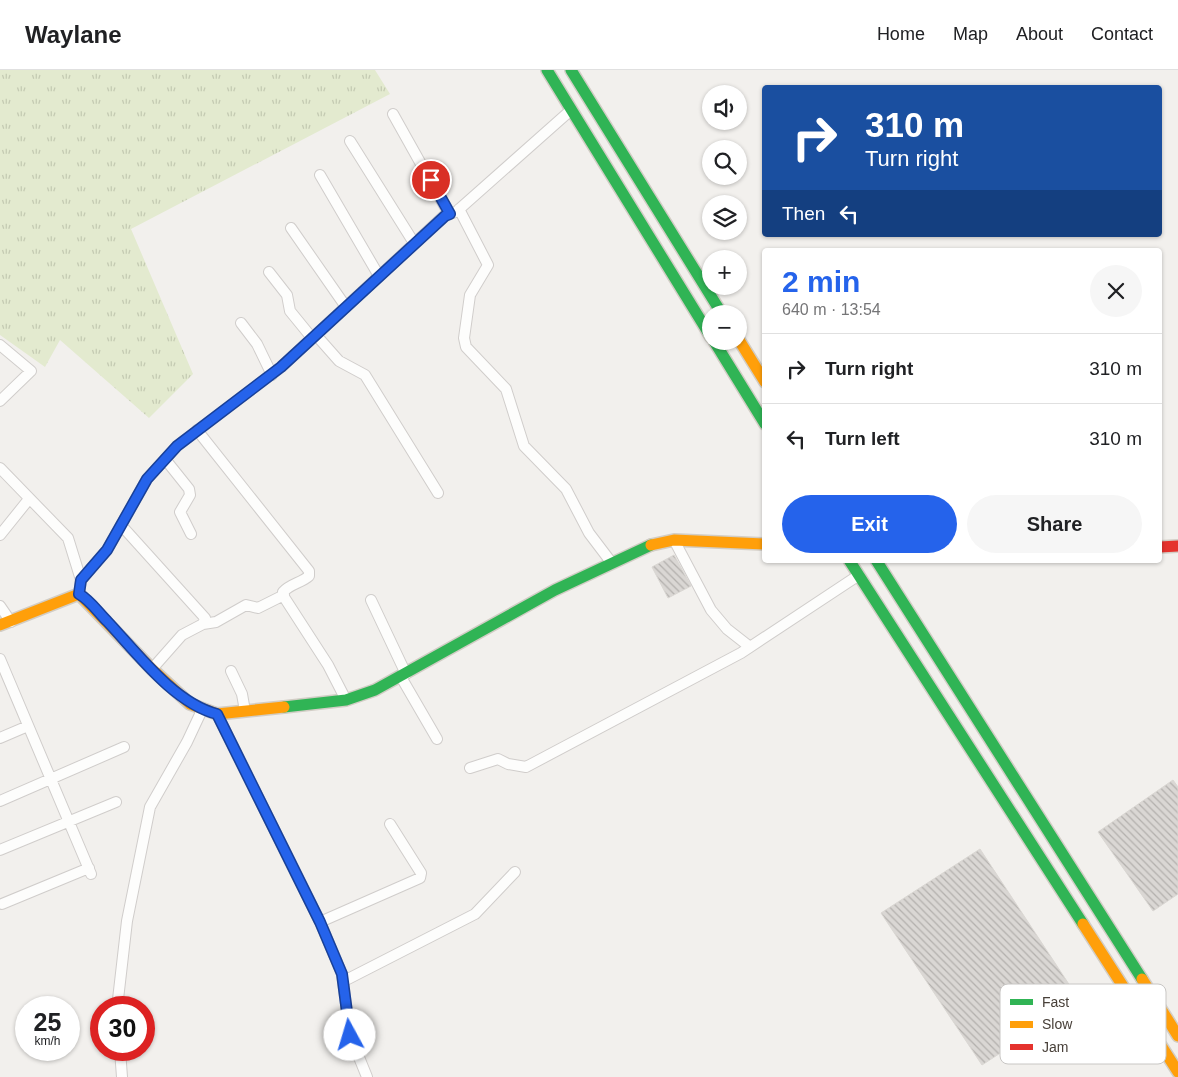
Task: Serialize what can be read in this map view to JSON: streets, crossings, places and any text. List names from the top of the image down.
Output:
{
  "legend": ["Fast", "Slow", "Jam"],
  "page": {
    "header": "Waylane",
    "nav": [
      "Home",
      "Map",
      "About",
      "Contact"
    ],
    "map_buttons": ["+", "−"],
    "turn": ["310 m", "Turn right"],
    "then": "Then",
    "heading": ["2 min", "640 m · 13:54"],
    "list": [
      {
        "name": "Turn right",
        "value": "310 m"
      },
      {
        "name": "Turn left",
        "value": "310 m"
      }
    ],
    "buttons": ["Exit", "Share"],
    "speed": "25 km/h",
    "limit": "30"
  }
}
